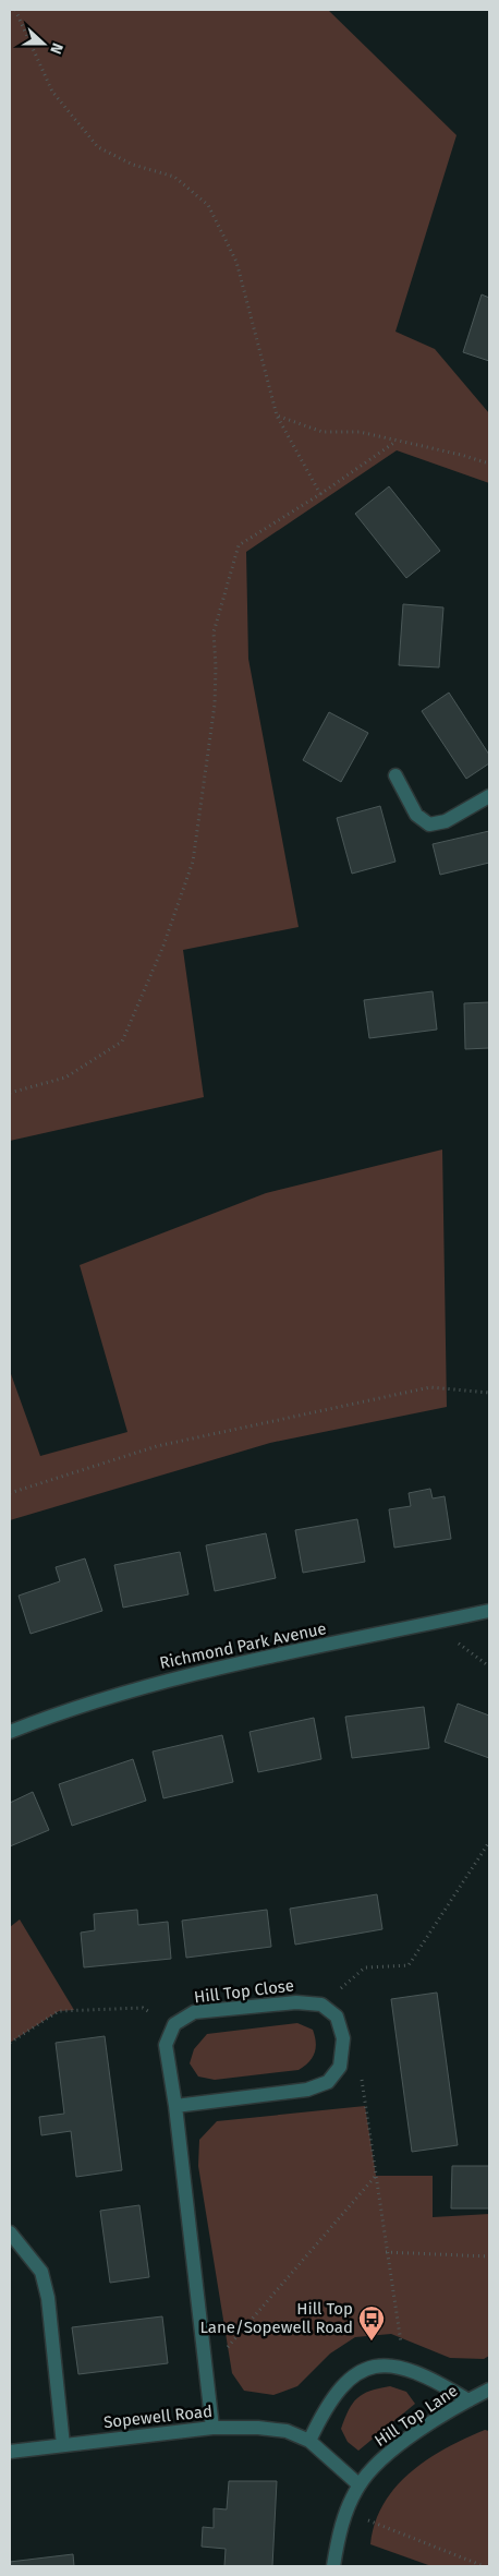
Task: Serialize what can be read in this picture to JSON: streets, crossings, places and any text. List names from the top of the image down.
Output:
{
  "streets": {
    "street": [
      "Richmond Park Avenue",
      "Hill Top Close",
      "Hill Top Lane",
      "Sopewell Road"
    ]
  },
  "crossings": [
    ["Hill Top Lane", "Sopewell Road"]
  ],
  "places": {
    "bus stop": ["Hill Top Lane/Sopewell Road"]
  },
  "north": "right"
}
